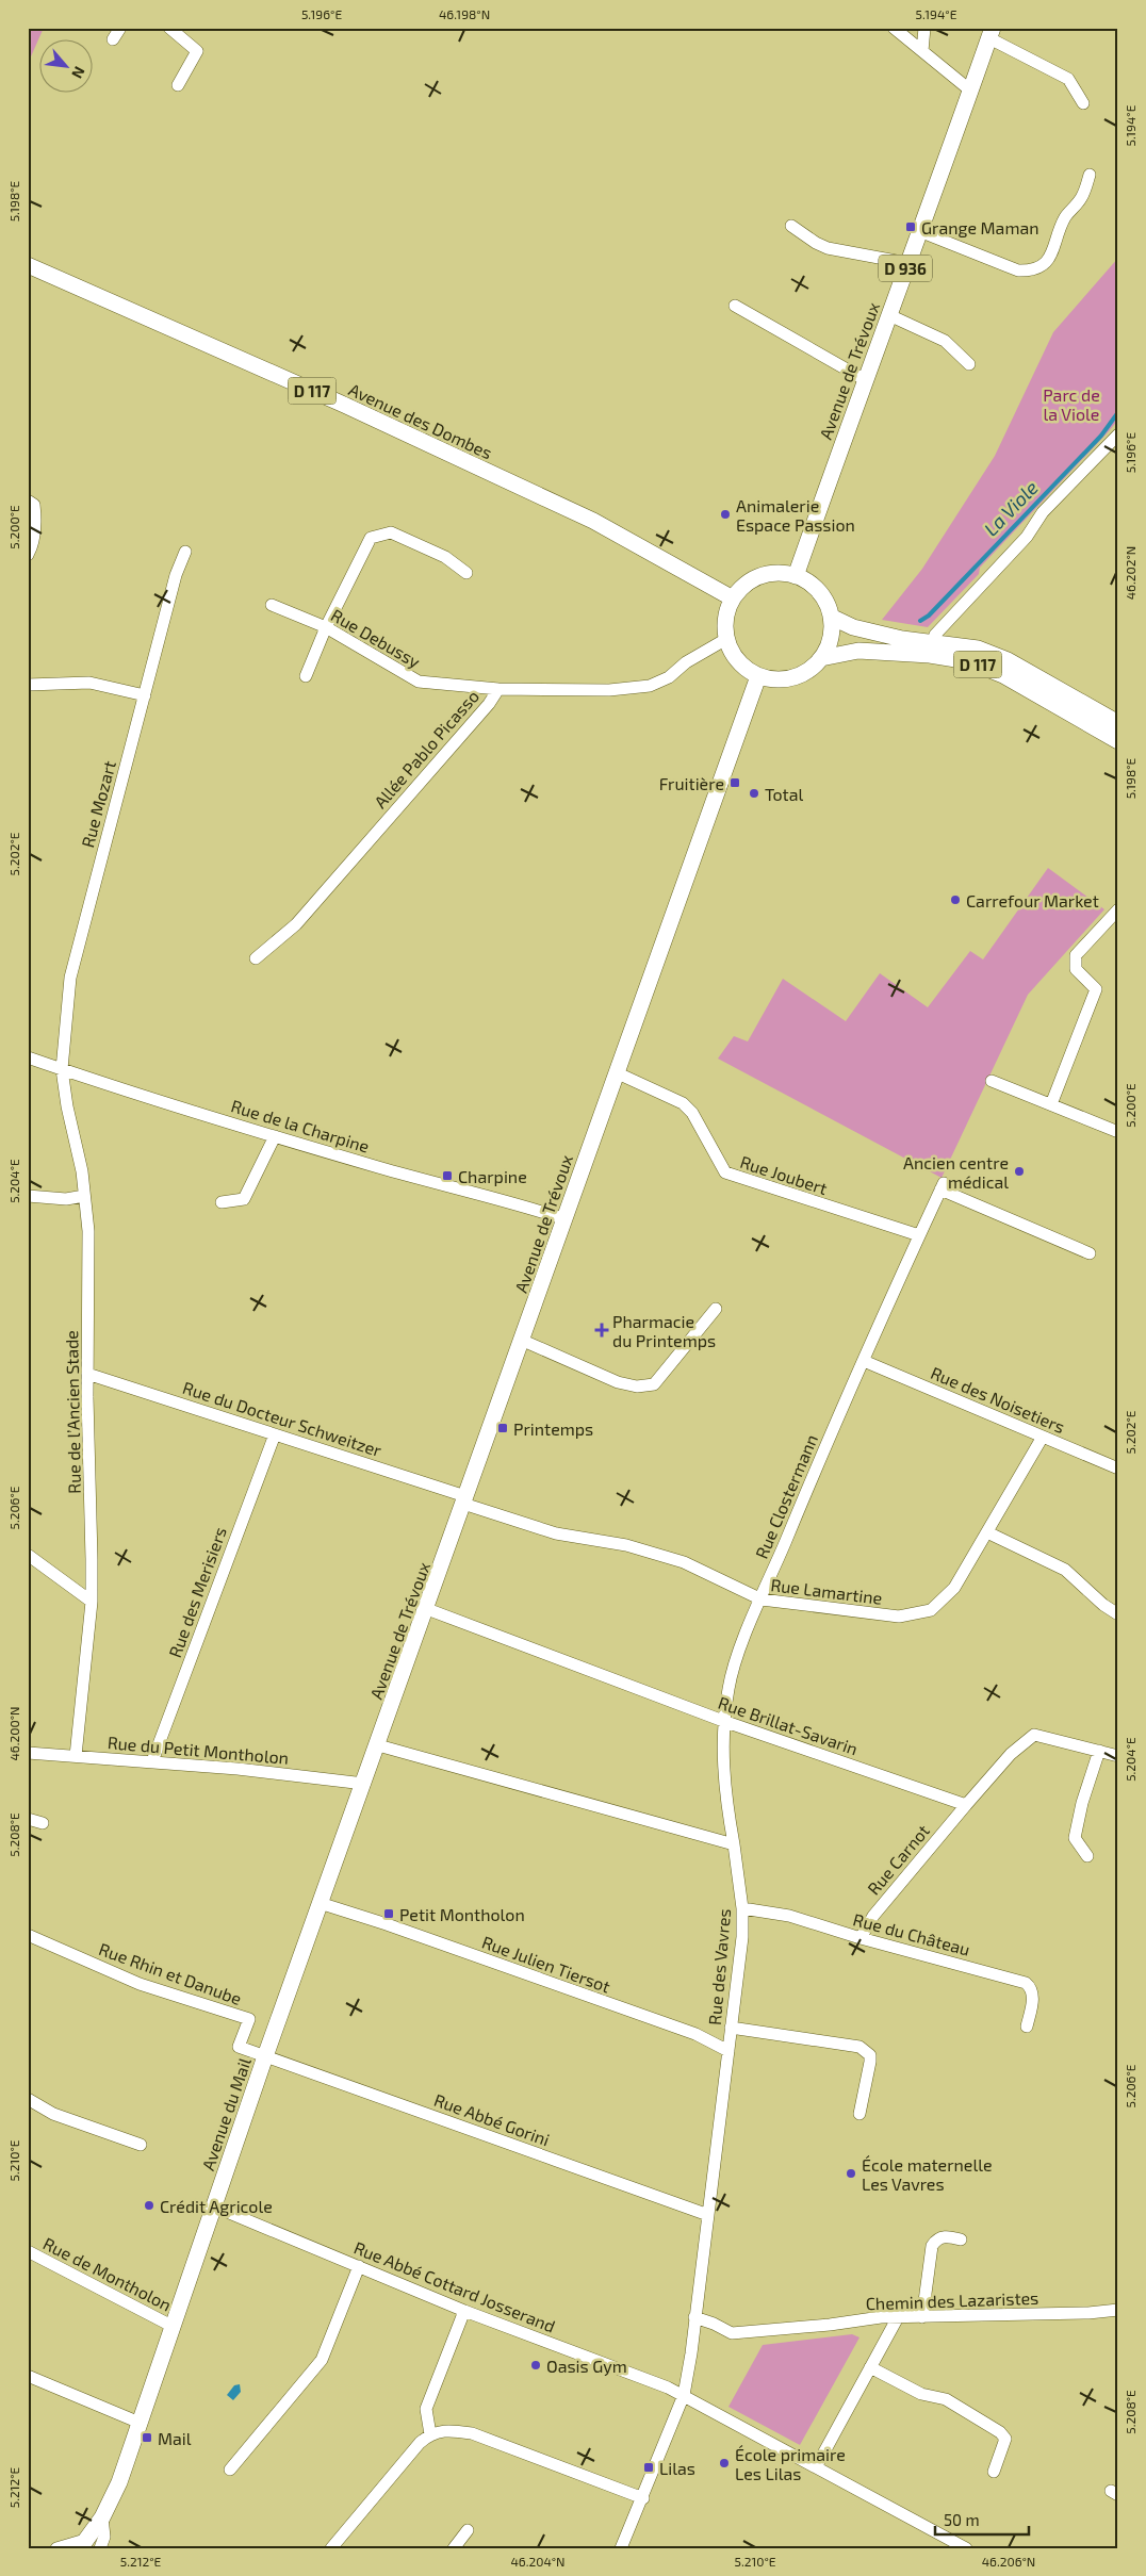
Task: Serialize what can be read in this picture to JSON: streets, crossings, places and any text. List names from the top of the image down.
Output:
{
  "streets": {
    "main road": [
      "D 936",
      "Avenue de Trévoux",
      "D 117",
      "Avenue des Dombes",
      "Avenue du Mail"
    ],
    "street": [
      "Rue Debussy",
      "Allée Pablo Picasso",
      "Rue Mozart",
      "Rue de la Charpine",
      "Rue Joubert",
      "Rue des Noisetiers",
      "Rue de l’Ancien Stade",
      "Rue du Docteur Schweitzer",
      "Rue Clostermann",
      "Rue Lamartine",
      "Rue des Merisiers",
      "Rue Brillat-Savarin",
      "Rue du Petit Montholon",
      "Rue Carnot",
      "Rue du Château",
      "Rue Julien Tiersot",
      "Rue des Vavres",
      "Rue Rhin et Danube",
      "Rue Abbé Gorini",
      "Rue de Montholon",
      "Rue Abbé Cottard Josserand",
      "Chemin des Lazaristes"
    ]
  },
  "crossings": [
    ["Avenue de Trévoux", "D 117"],
    ["Avenue de Trévoux", "Avenue des Dombes"],
    ["Avenue de Trévoux", "Allée Pablo Picasso"],
    ["Avenue de Trévoux", "Rue de la Charpine"],
    ["Avenue de Trévoux", "Rue Joubert"],
    ["Avenue de Trévoux", "Rue du Docteur Schweitzer"],
    ["Avenue de Trévoux", "Rue Lamartine"],
    ["Avenue de Trévoux", "Rue Brillat-Savarin"],
    ["Avenue de Trévoux", "Rue du Petit Montholon"],
    ["Avenue de Trévoux", "Avenue du Mail"],
    ["D 117", "Avenue des Dombes"],
    ["D 117", "Allée Pablo Picasso"],
    ["Avenue des Dombes", "Allée Pablo Picasso"],
    ["Rue Debussy", "Allée Pablo Picasso"],
    ["Rue Mozart", "Rue de la Charpine"],
    ["Rue Mozart", "Rue de l’Ancien Stade"],
    ["Rue de la Charpine", "Rue de l’Ancien Stade"],
    ["Rue Joubert", "Rue Clostermann"],
    ["Rue des Noisetiers", "Rue Clostermann"],
    ["Rue des Noisetiers", "Rue Lamartine"],
    ["Rue de l’Ancien Stade", "Rue du Docteur Schweitzer"],
    ["Rue de l’Ancien Stade", "Rue du Petit Montholon"],
    ["Rue du Docteur Schweitzer", "Rue Lamartine"],
    ["Rue du Docteur Schweitzer", "Rue des Merisiers"],
    ["Rue Clostermann", "Rue Lamartine"],
    ["Rue Clostermann", "Rue Brillat-Savarin"],
    ["Rue Clostermann", "Rue des Vavres"],
    ["Rue des Merisiers", "Rue du Petit Montholon"],
    ["Rue Brillat-Savarin", "Rue Carnot"],
    ["Rue du Petit Montholon", "Avenue du Mail"],
    ["Rue Carnot", "Rue du Château"],
    ["Rue du Château", "Rue des Vavres"],
    ["Rue Julien Tiersot", "Rue des Vavres"],
    ["Rue Julien Tiersot", "Avenue du Mail"],
    ["Rue des Vavres", "Rue Abbé Gorini"],
    ["Rue des Vavres", "Rue Abbé Cottard Josserand"],
    ["Rue des Vavres", "Chemin des Lazaristes"],
    ["Rue Rhin et Danube", "Avenue du Mail"],
    ["Rue Rhin et Danube", "Rue Abbé Gorini"],
    ["Avenue du Mail", "Rue Abbé Gorini"],
    ["Avenue du Mail", "Rue de Montholon"],
    ["Avenue du Mail", "Rue Abbé Cottard Josserand"]
  ],
  "water": ["La Viole"],
  "parks": ["Parc de la Viole"],
  "places": {
    "transit": [
      "Grange Maman",
      "Fruitière",
      "Charpine",
      "Printemps",
      "Petit Montholon",
      "Mail",
      "Lilas"
    ],
    "other": [
      "Animalerie Espace Passion",
      "Total",
      "Carrefour Market",
      "Ancien centre médical",
      "École maternelle Les Vavres",
      "Crédit Agricole",
      "Oasis Gym",
      "École primaire Les Lilas"
    ],
    "health": ["Pharmacie du Printemps"]
  },
  "scale_bar": "50 m",
  "north": "bottom right",
  "coordinates": [
    "5.196°E",
    "46.198°N",
    "5.194°E",
    "5.198°E",
    "5.200°E",
    "46.202°N",
    "5.202°E",
    "5.204°E",
    "5.206°E",
    "46.200°N",
    "5.208°E",
    "5.210°E",
    "5.212°E",
    "46.204°N",
    "46.206°N"
  ]
}
